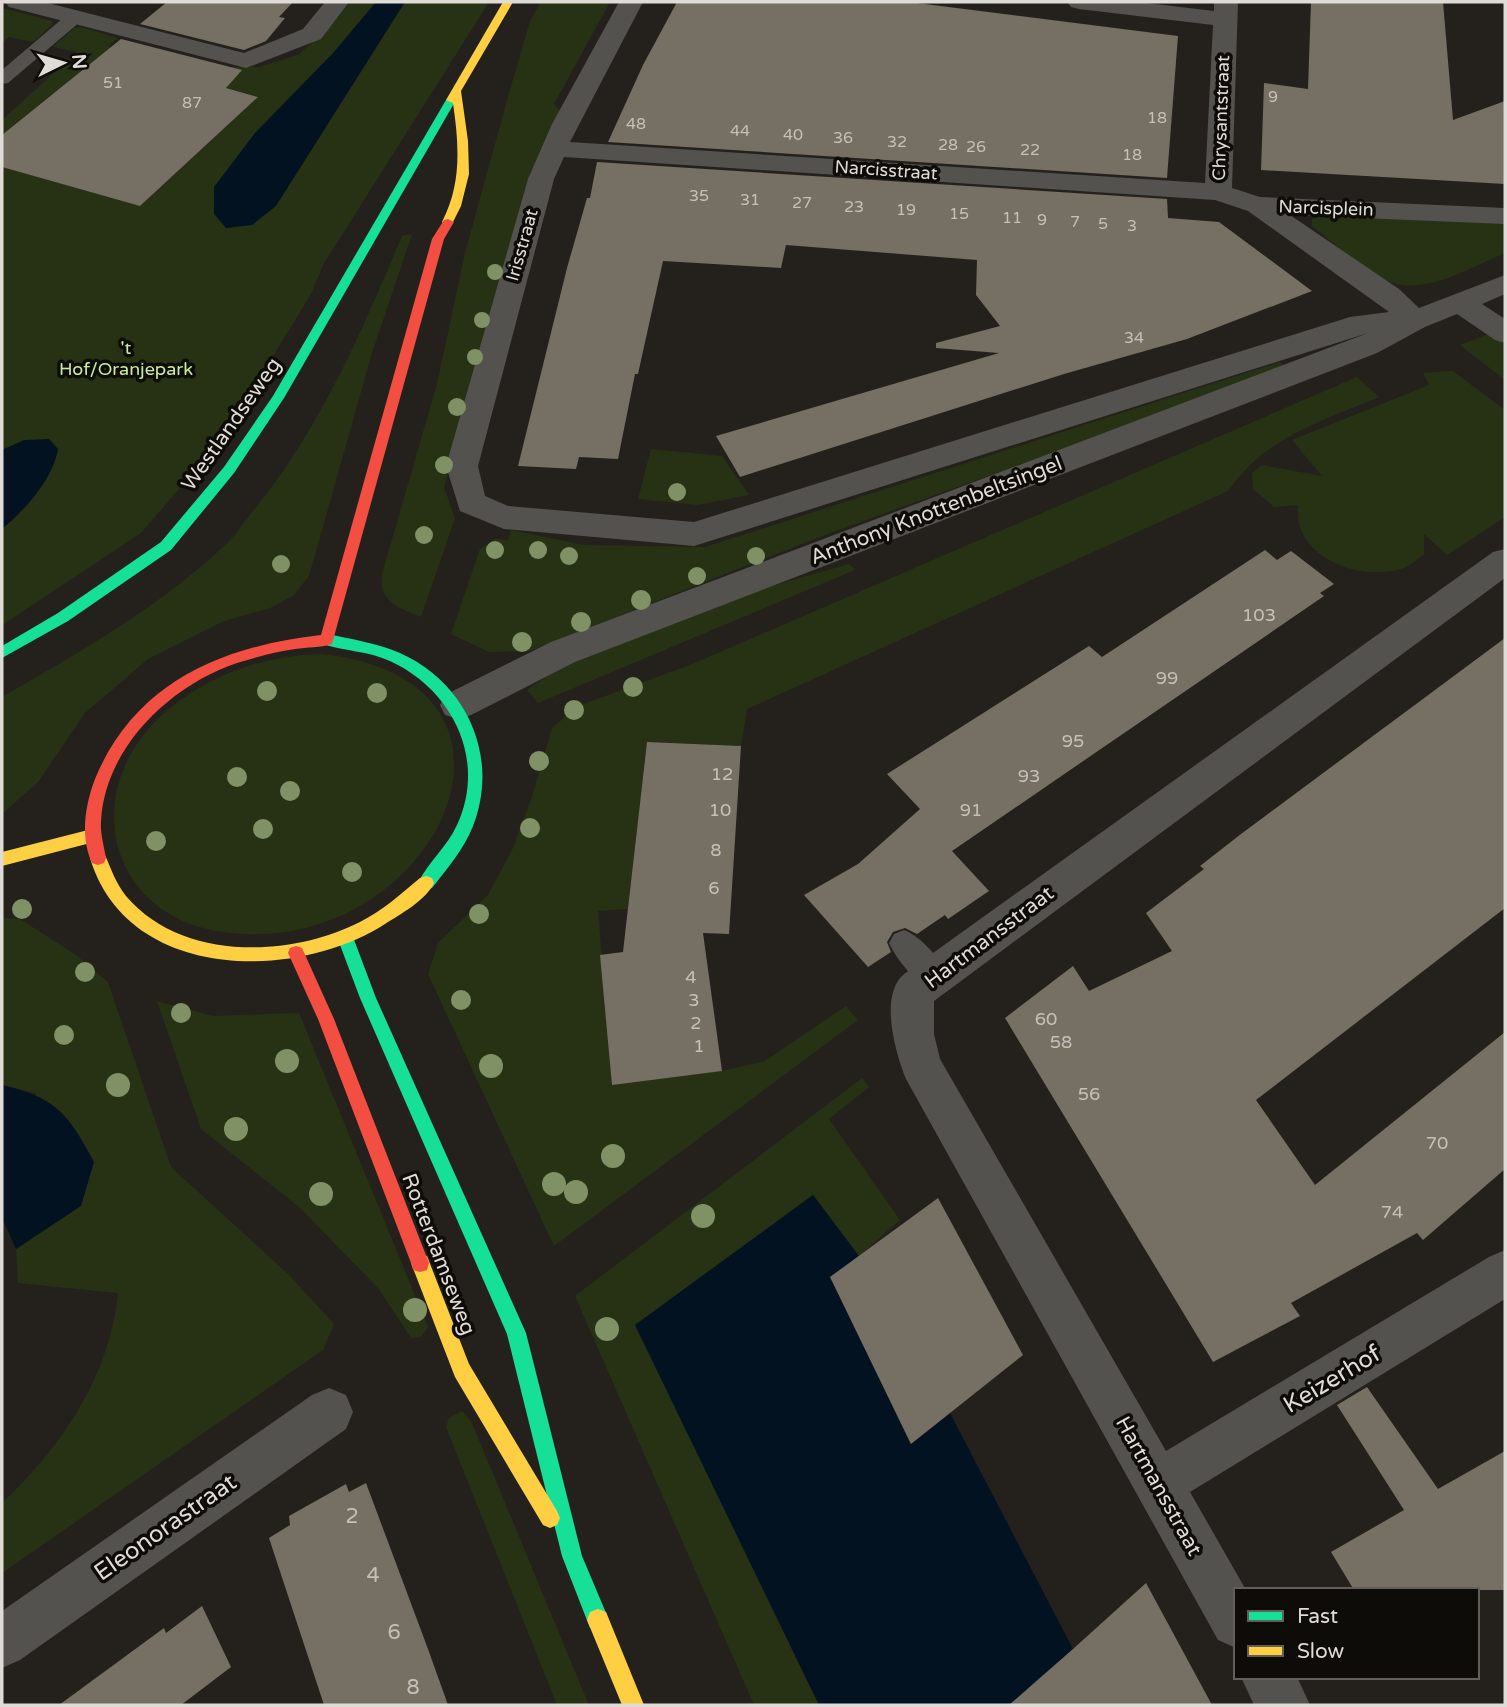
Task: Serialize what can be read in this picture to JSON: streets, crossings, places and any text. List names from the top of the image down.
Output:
{
  "streets": {
    "street": [
      "Chrysantstraat",
      "Narcisstraat",
      "Narcisplein",
      "Irisstraat",
      "Westlandseweg",
      "Anthony Knottenbeltsingel",
      "Hartmansstraat",
      "Rotterdamseweg",
      "Keizerhof",
      "Eleonorastraat"
    ]
  },
  "crossings": [
    ["Chrysantstraat", "Narcisstraat"],
    ["Chrysantstraat", "Narcisplein"],
    ["Narcisstraat", "Irisstraat"],
    ["Narcisplein", "Anthony Knottenbeltsingel"],
    ["Irisstraat", "Anthony Knottenbeltsingel"],
    ["Hartmansstraat", "Keizerhof"]
  ],
  "parks": ["'t Hof/Oranjepark"],
  "house_numbers": [
    "51",
    "9",
    "87",
    "18",
    "48",
    "44",
    "40",
    "36",
    "32",
    "28",
    "26",
    "22",
    "18",
    "35",
    "31",
    "27",
    "23",
    "19",
    "15",
    "11",
    "9",
    "7",
    "5",
    "3",
    "34",
    "103",
    "99",
    "95",
    "12",
    "93",
    "10",
    "91",
    "8",
    "6",
    "4",
    "3",
    "60",
    "2",
    "58",
    "1",
    "56",
    "70",
    "74",
    "2",
    "4",
    "6",
    "8"
  ],
  "legend": ["Fast", "Slow"],
  "north": "right"
}
